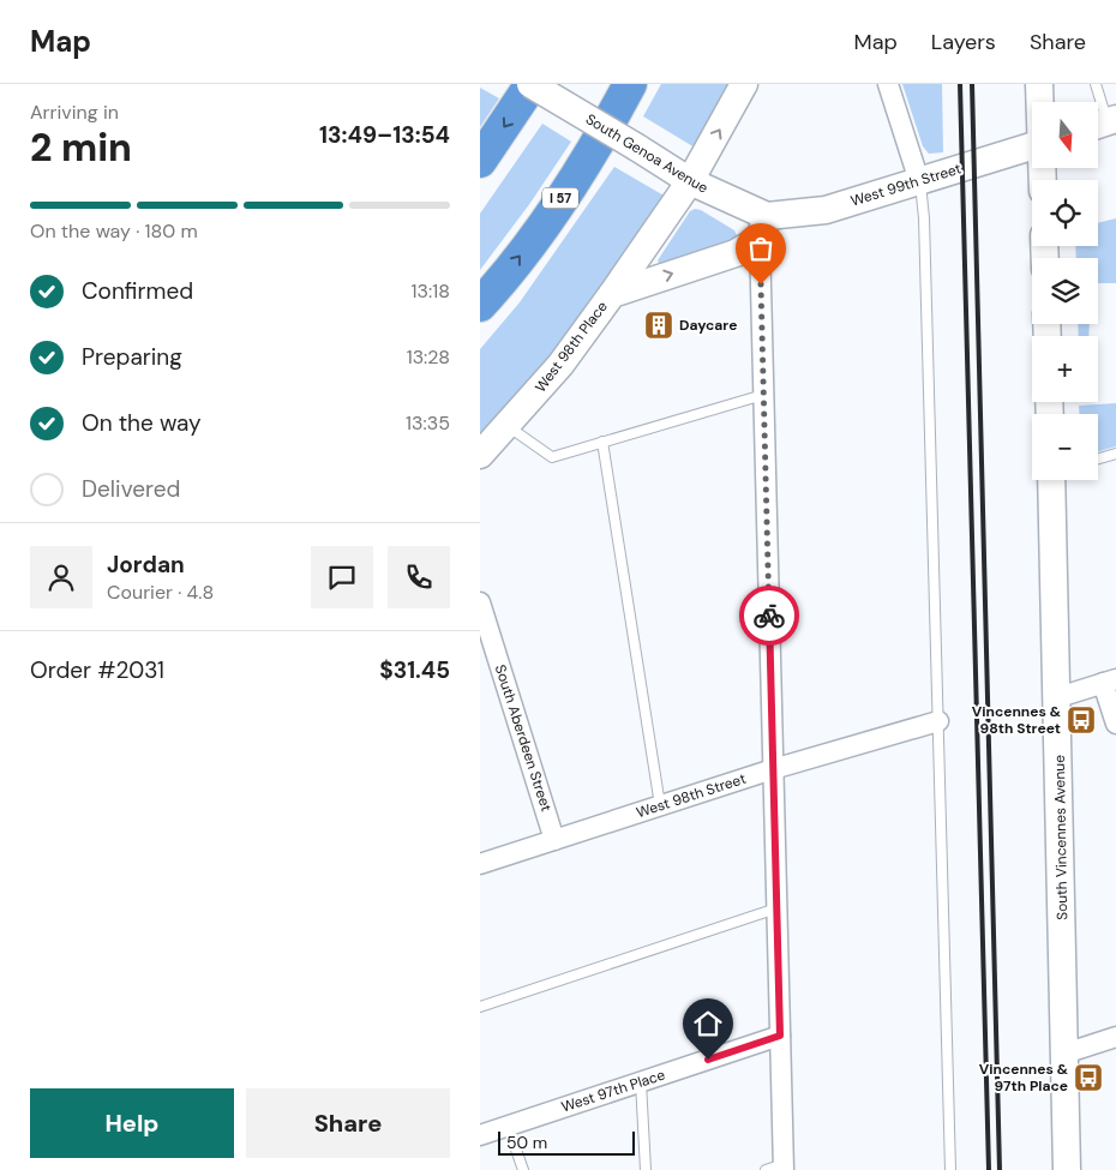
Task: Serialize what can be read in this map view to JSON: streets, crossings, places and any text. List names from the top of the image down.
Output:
{
  "streets": {
    "highway": ["I 57"],
    "street": [
      "South Genoa Avenue",
      "West 99th Street",
      "West 98th Place",
      "South Aberdeen Street",
      "West 98th Street",
      "South Vincennes Avenue",
      "West 97th Place"
    ]
  },
  "crossings": [
    ["South Genoa Avenue", "West 99th Street"],
    ["South Genoa Avenue", "West 98th Place"],
    ["West 99th Street", "West 98th Place"],
    ["South Aberdeen Street", "West 98th Street"]
  ],
  "one_way": ["West 98th Place"],
  "places": {
    "building": ["Daycare"],
    "bus stop": ["Vincennes & 98th Street", "Vincennes & 97th Place"]
  },
  "scale_bar": "50 m",
  "north": "bottom",
  "page": {
    "header": "Map",
    "nav": ["Map", "Layers", "Share"],
    "heading": ["2 min", "Arriving in", "13:49–13:54"],
    "panel": [
      "Jordan",
      "Courier · 4.8",
      "Order #2031",
      "$31.45"
    ],
    "map_buttons": ["+", "−"],
    "bar": "On the way · 180 m",
    "list": [
      ["Confirmed", "13:18"],
      ["Preparing", "13:28"],
      ["On the way", "13:35"],
      "Delivered"
    ],
    "buttons": ["Help", "Share"],
    "scale": "50 m"
  }
}
